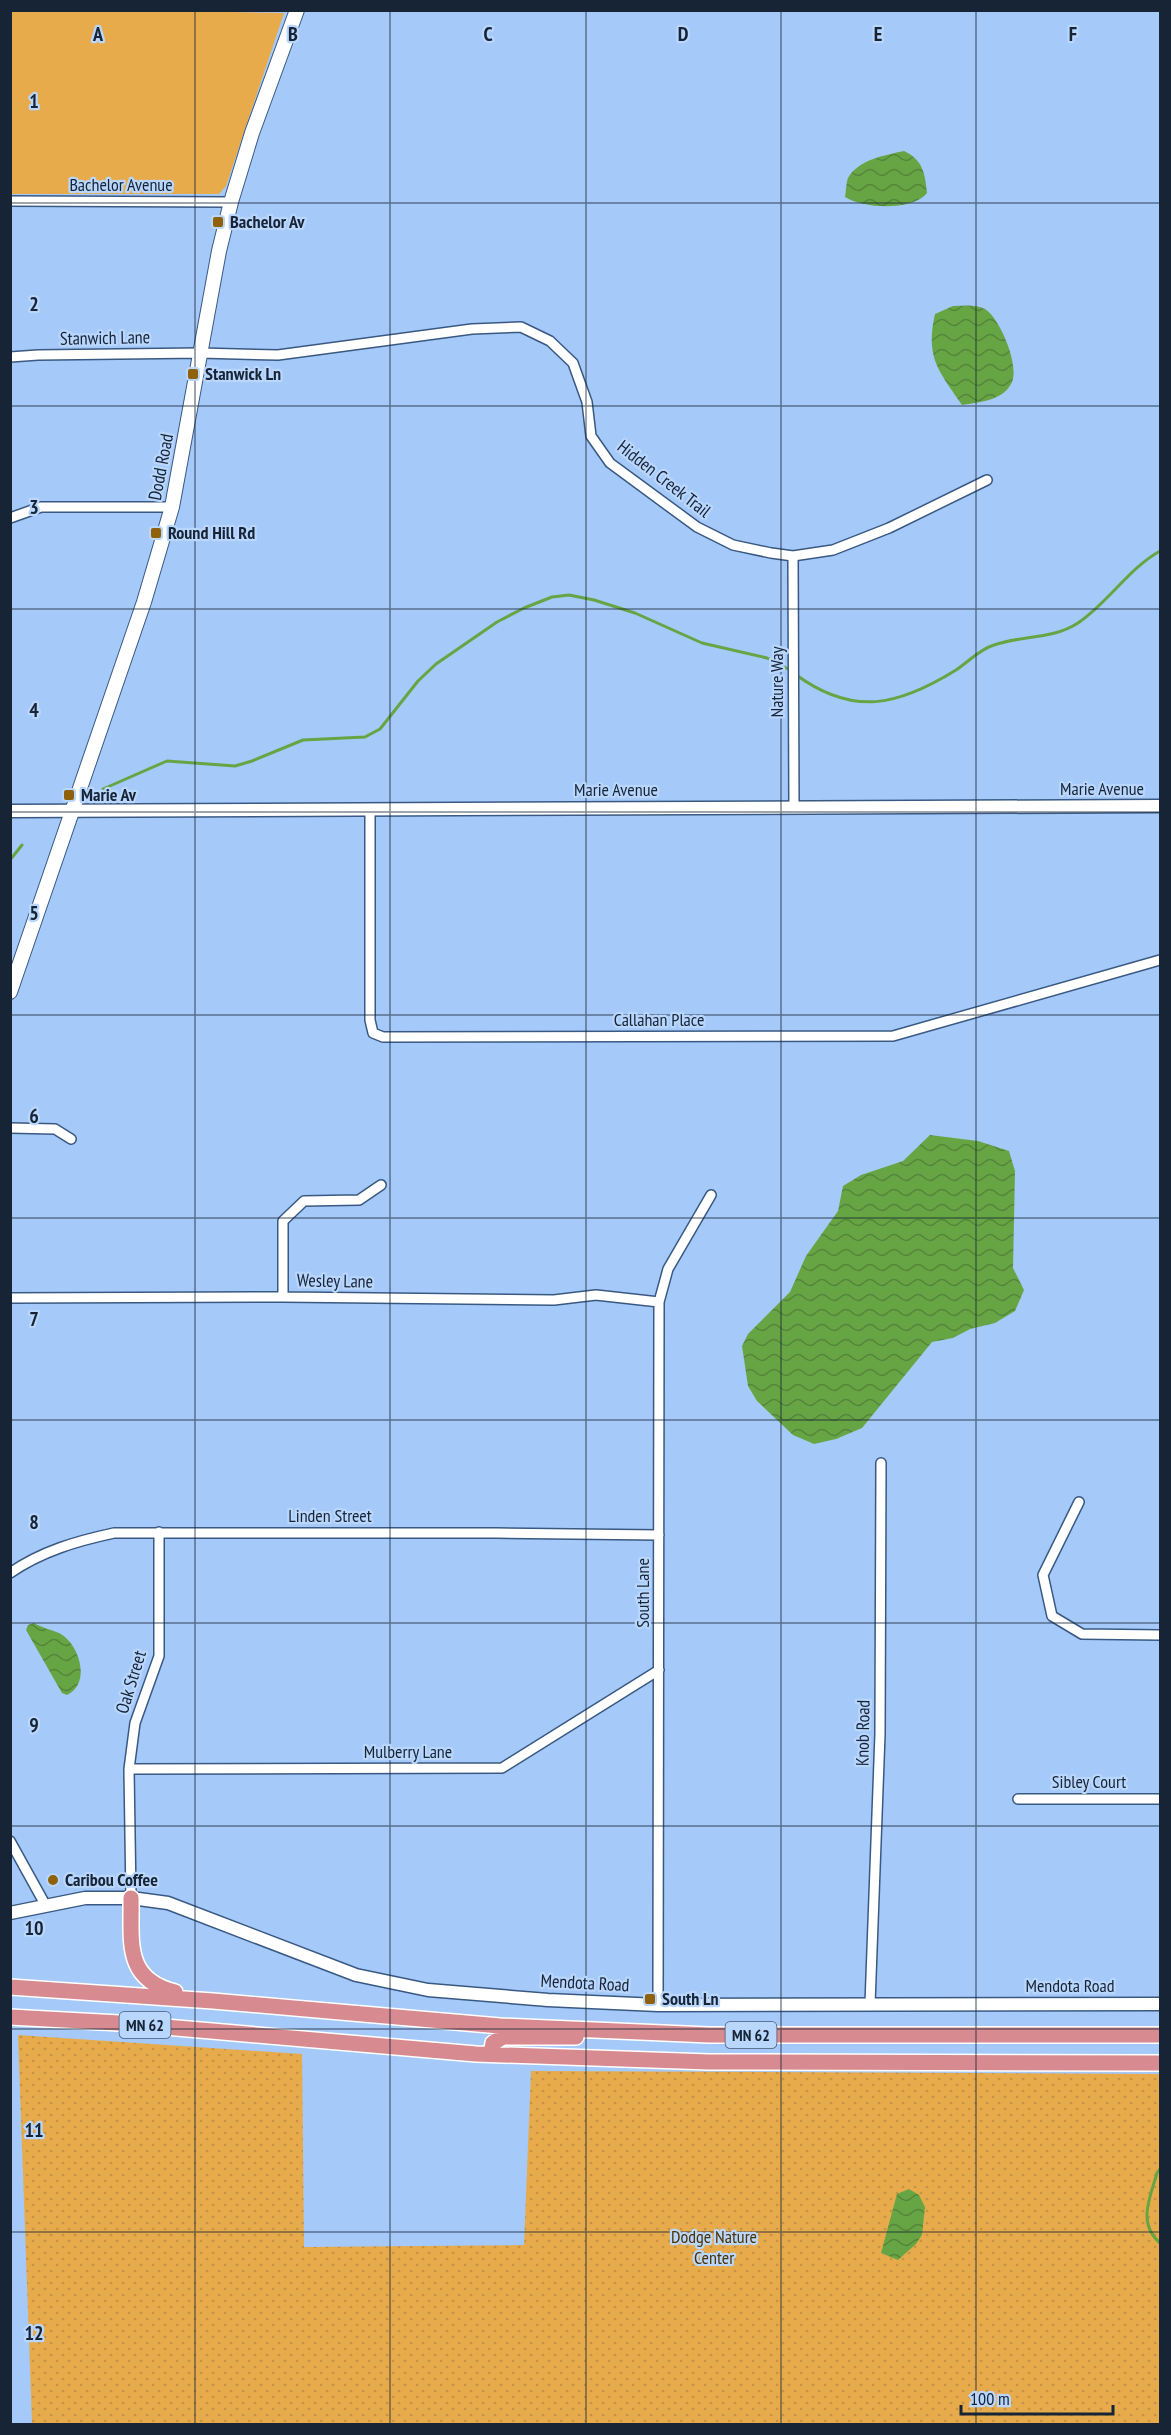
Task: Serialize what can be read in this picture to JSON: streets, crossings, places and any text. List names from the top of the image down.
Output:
{
  "streets": {
    "highway": ["MN 62"],
    "main road": ["Dodd Road"],
    "street": [
      "Bachelor Avenue",
      "Stanwich Lane",
      "Hidden Creek Trail",
      "Nature Way",
      "Marie Avenue",
      "Callahan Place",
      "Wesley Lane",
      "Linden Street",
      "South Lane",
      "Oak Street",
      "Knob Road",
      "Mulberry Lane",
      "Sibley Court",
      "Mendota Road"
    ]
  },
  "crossings": [
    ["Bachelor Avenue", "Dodd Road"],
    ["Stanwich Lane", "Dodd Road"],
    ["Stanwich Lane", "Hidden Creek Trail"],
    ["Dodd Road", "Hidden Creek Trail"],
    ["Dodd Road", "Marie Avenue"],
    ["Hidden Creek Trail", "Nature Way"],
    ["Nature Way", "Marie Avenue"],
    ["Marie Avenue", "Callahan Place"],
    ["Wesley Lane", "South Lane"],
    ["Linden Street", "South Lane"],
    ["Linden Street", "Oak Street"],
    ["South Lane", "Mulberry Lane"],
    ["South Lane", "Mendota Road"],
    ["Oak Street", "Mulberry Lane"],
    ["Oak Street", "Mendota Road"],
    ["Knob Road", "Mendota Road"]
  ],
  "parks": ["Dodge Nature Center"],
  "places": {
    "transit": [
      "Bachelor Av",
      "Stanwick Ln",
      "Round Hill Rd",
      "Marie Av",
      "South Ln"
    ],
    "other": ["Caribou Coffee"]
  },
  "scale_bar": "100 m",
  "grid": {
    "columns": [
      "A",
      "B",
      "C",
      "D",
      "E",
      "F"
    ],
    "rows": [
      "1",
      "2",
      "3",
      "4",
      "5",
      "6",
      "7",
      "8",
      "9",
      "10",
      "11",
      "12"
    ]
  }
}
